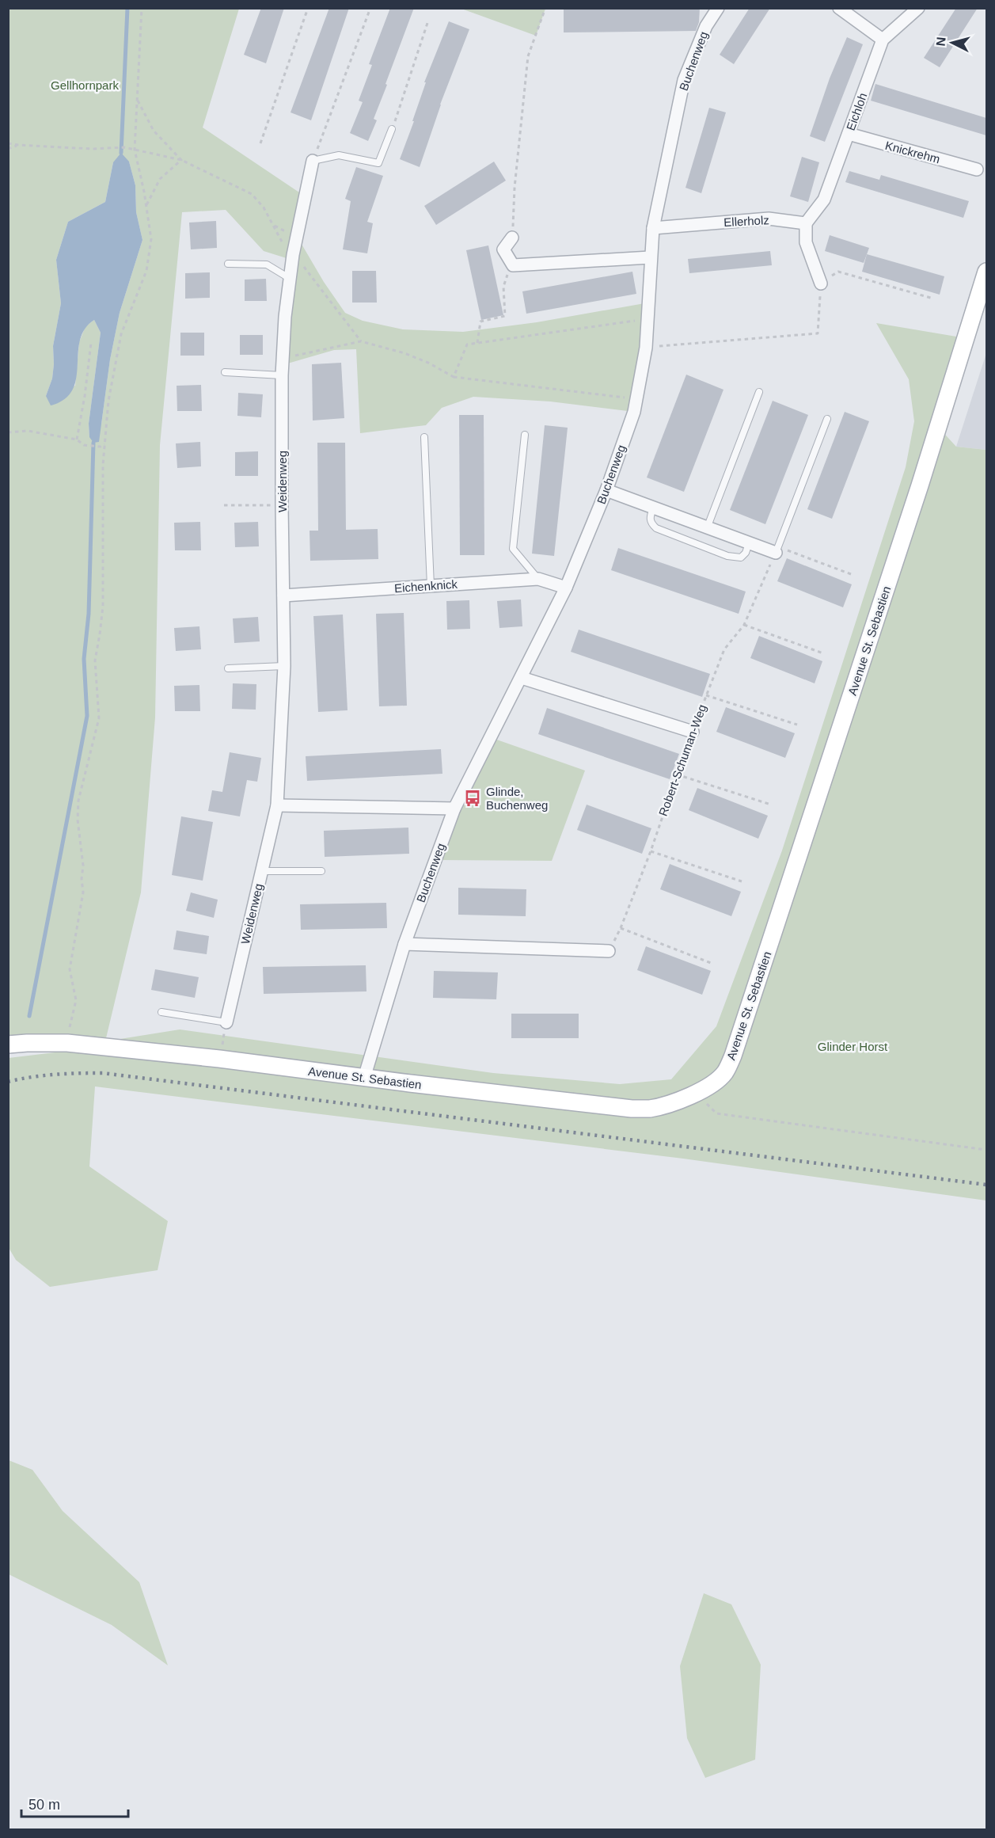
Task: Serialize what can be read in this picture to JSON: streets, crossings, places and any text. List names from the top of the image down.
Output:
{
  "streets": {
    "main road": ["Avenue St. Sebastien"],
    "street": [
      "Buchenweg",
      "Eichloh",
      "Knickrehm",
      "Ellerholz",
      "Weidenweg",
      "Eichenknick"
    ],
    "path": ["Robert-Schuman-Weg"]
  },
  "crossings": [
    ["Buchenweg", "Ellerholz"],
    ["Buchenweg", "Eichenknick"],
    ["Buchenweg", "Avenue St. Sebastien"],
    ["Eichloh", "Knickrehm"],
    ["Eichloh", "Ellerholz"],
    ["Weidenweg", "Eichenknick"]
  ],
  "parks": ["Gellhornpark", "Glinder Horst"],
  "places": {
    "bus stop": ["Glinde, Buchenweg"]
  },
  "scale_bar": "50 m",
  "north": "left"
}
